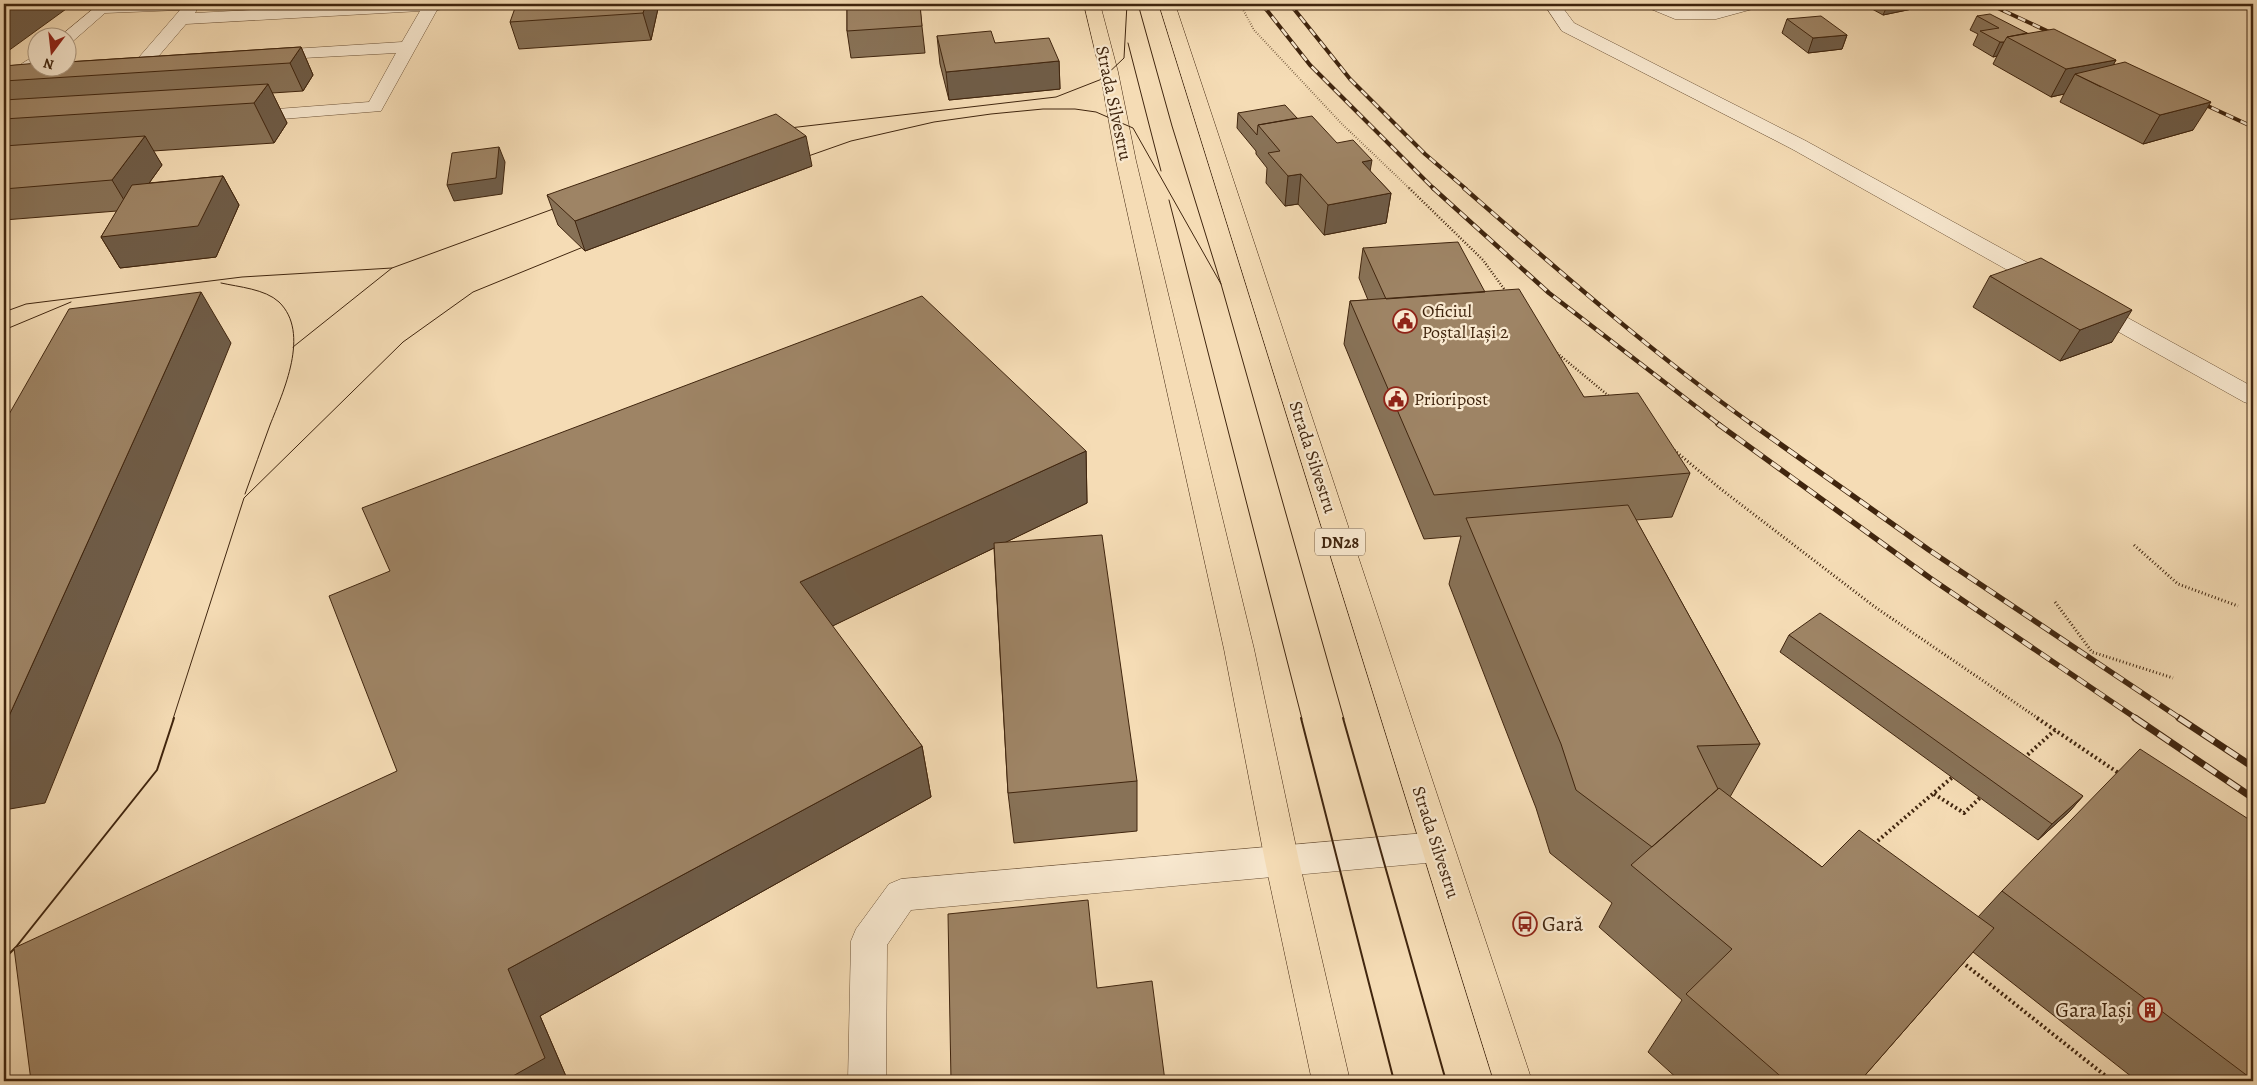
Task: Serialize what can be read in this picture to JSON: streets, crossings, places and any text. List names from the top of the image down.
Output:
{
  "streets": {
    "main road": ["Strada Silvestru", "DN28"]
  },
  "places": {
    "public building": ["Oficiul Poștal Iași 2", "Prioripost"],
    "bus stop": ["Gară"],
    "building": ["Gara Iași"]
  },
  "north": "bottom"
}
